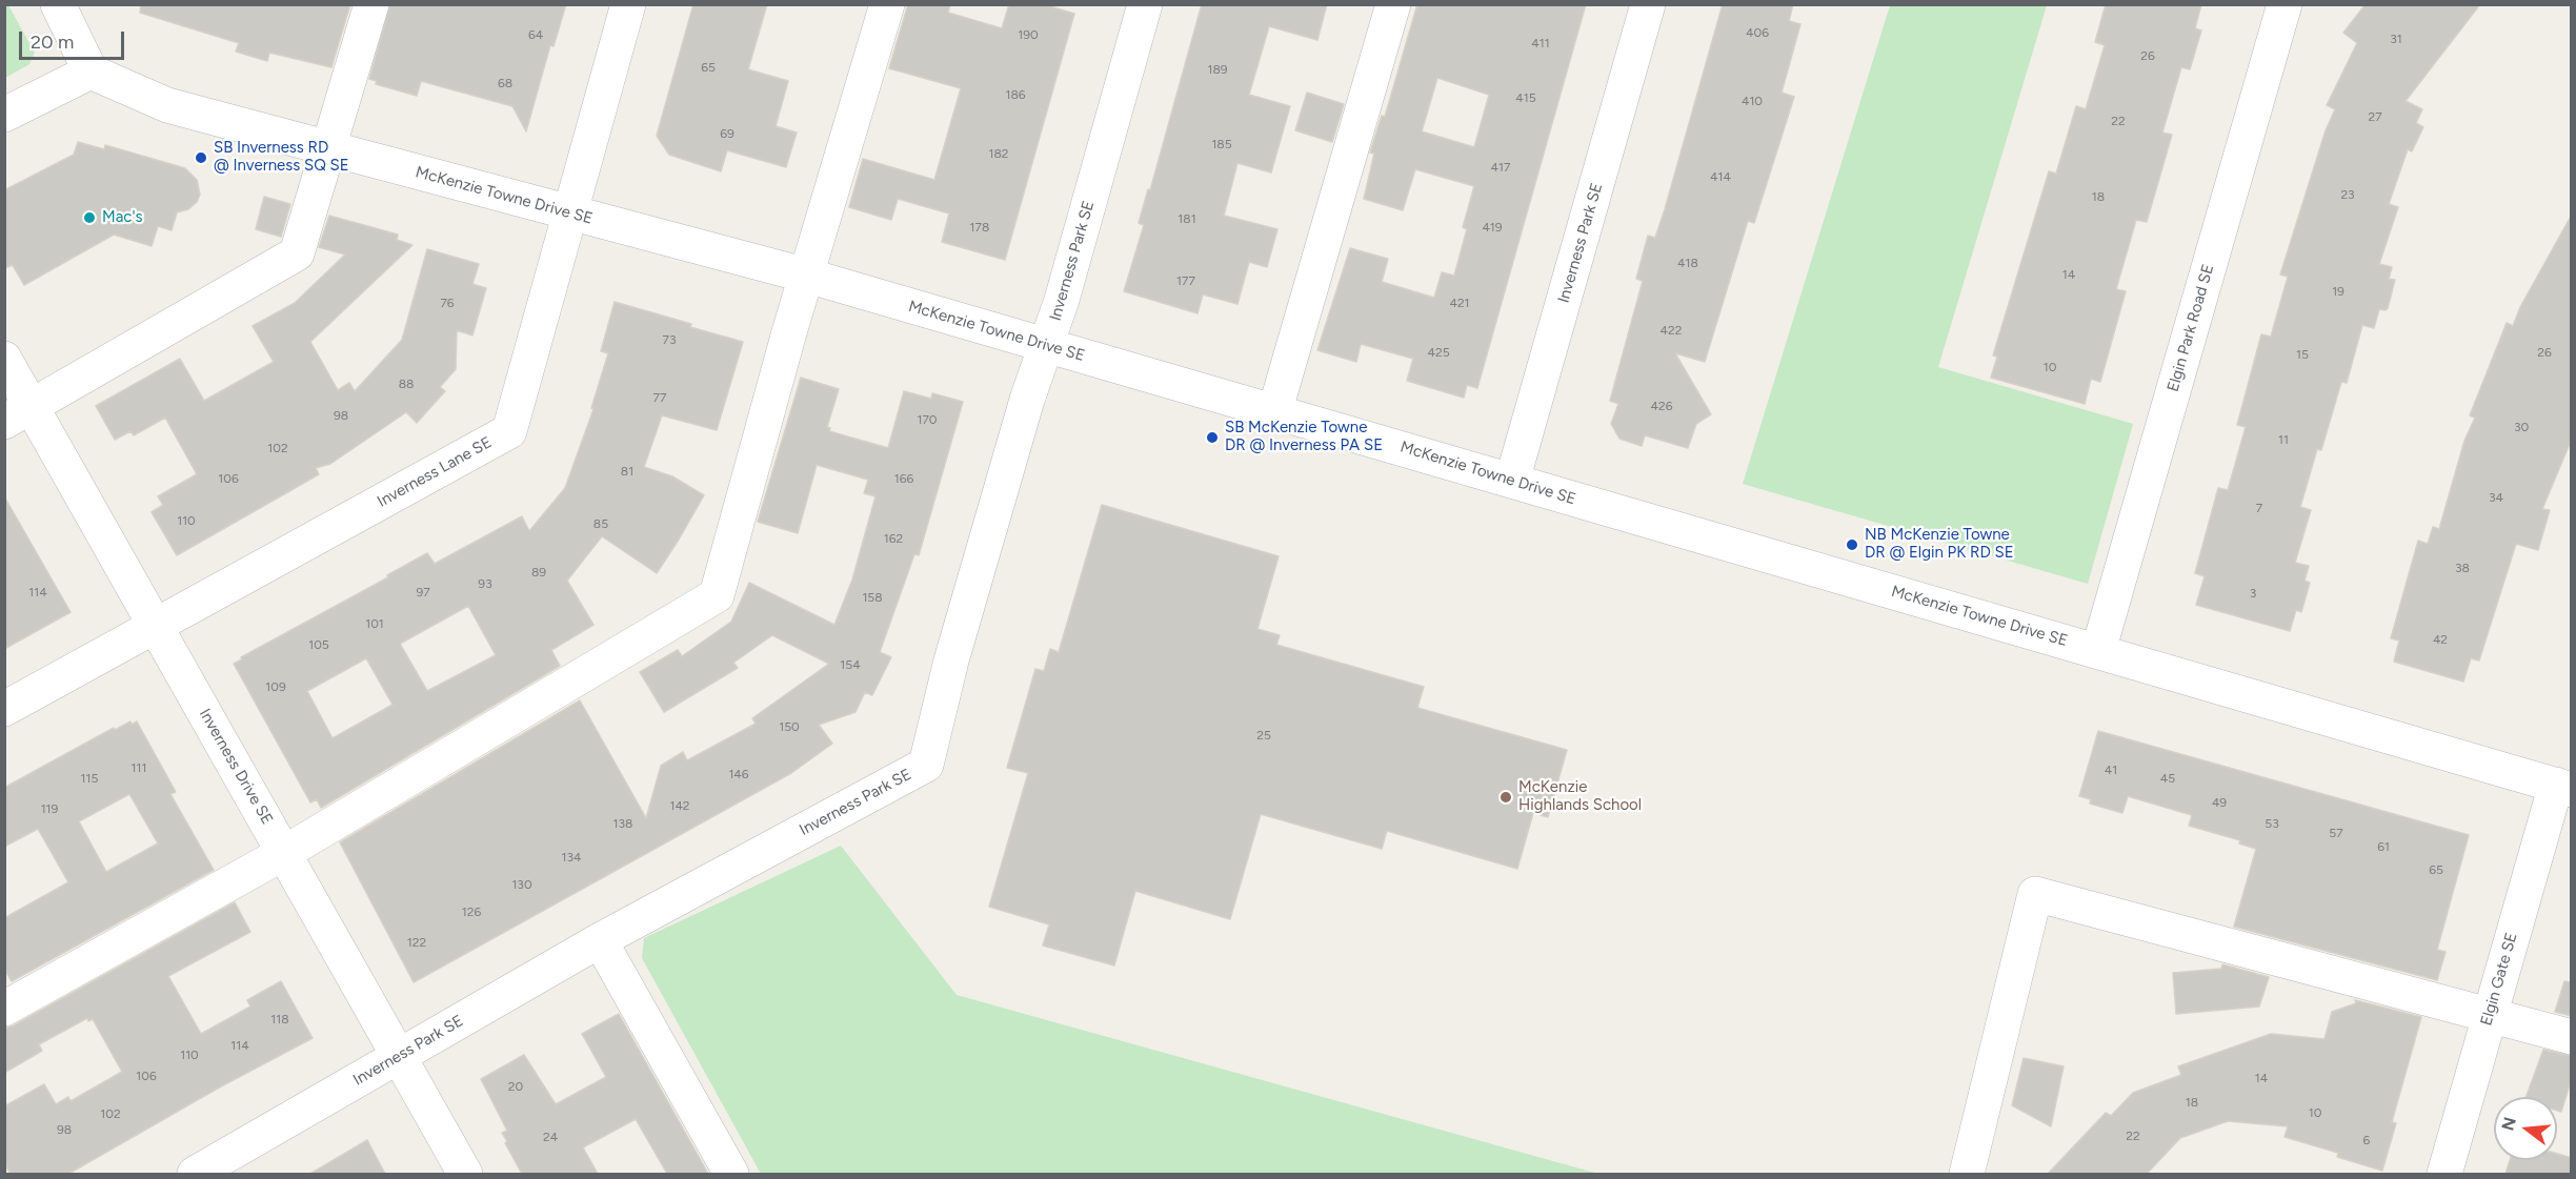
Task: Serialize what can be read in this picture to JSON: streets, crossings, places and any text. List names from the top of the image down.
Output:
{
  "streets": {
    "street": [
      "McKenzie Towne Drive SE",
      "Inverness Park SE",
      "Elgin Park Road SE",
      "Inverness Lane SE",
      "Inverness Drive SE",
      "Elgin Gate SE"
    ]
  },
  "crossings": [
    ["McKenzie Towne Drive SE", "Inverness Park SE"],
    ["McKenzie Towne Drive SE", "Elgin Park Road SE"],
    ["McKenzie Towne Drive SE", "Inverness Lane SE"],
    ["McKenzie Towne Drive SE", "Elgin Gate SE"],
    ["Inverness Park SE", "Inverness Drive SE"],
    ["Inverness Lane SE", "Inverness Drive SE"]
  ],
  "places": [
    "SB Inverness RD @ Inverness SQ SE",
    "Mac's",
    "SB McKenzie Towne DR @ Inverness PA SE",
    "NB McKenzie Towne DR @ Elgin PK RD SE",
    "McKenzie Highlands School"
  ],
  "house_numbers": [
    "406",
    "64",
    "190",
    "31",
    "411",
    "26",
    "65",
    "189",
    "68",
    "186",
    "415",
    "410",
    "27",
    "22",
    "69",
    "185",
    "182",
    "417",
    "414",
    "23",
    "18",
    "181",
    "178",
    "419",
    "418",
    "14",
    "177",
    "19",
    "76",
    "421",
    "422",
    "73",
    "425",
    "26",
    "15",
    "10",
    "88",
    "77",
    "426",
    "98",
    "170",
    "30",
    "11",
    "102",
    "81",
    "106",
    "166",
    "34",
    "7",
    "110",
    "85",
    "162",
    "38",
    "89",
    "93",
    "114",
    "97",
    "3",
    "158",
    "101",
    "42",
    "105",
    "154",
    "109",
    "150",
    "25",
    "111",
    "41",
    "146",
    "115",
    "45",
    "49",
    "142",
    "119",
    "138",
    "53",
    "57",
    "61",
    "134",
    "65",
    "130",
    "126",
    "122",
    "118",
    "114",
    "110",
    "106",
    "14",
    "20",
    "18",
    "10",
    "102",
    "98",
    "22",
    "24",
    "6"
  ],
  "scale_bar": "20 m",
  "north": "left"
}
